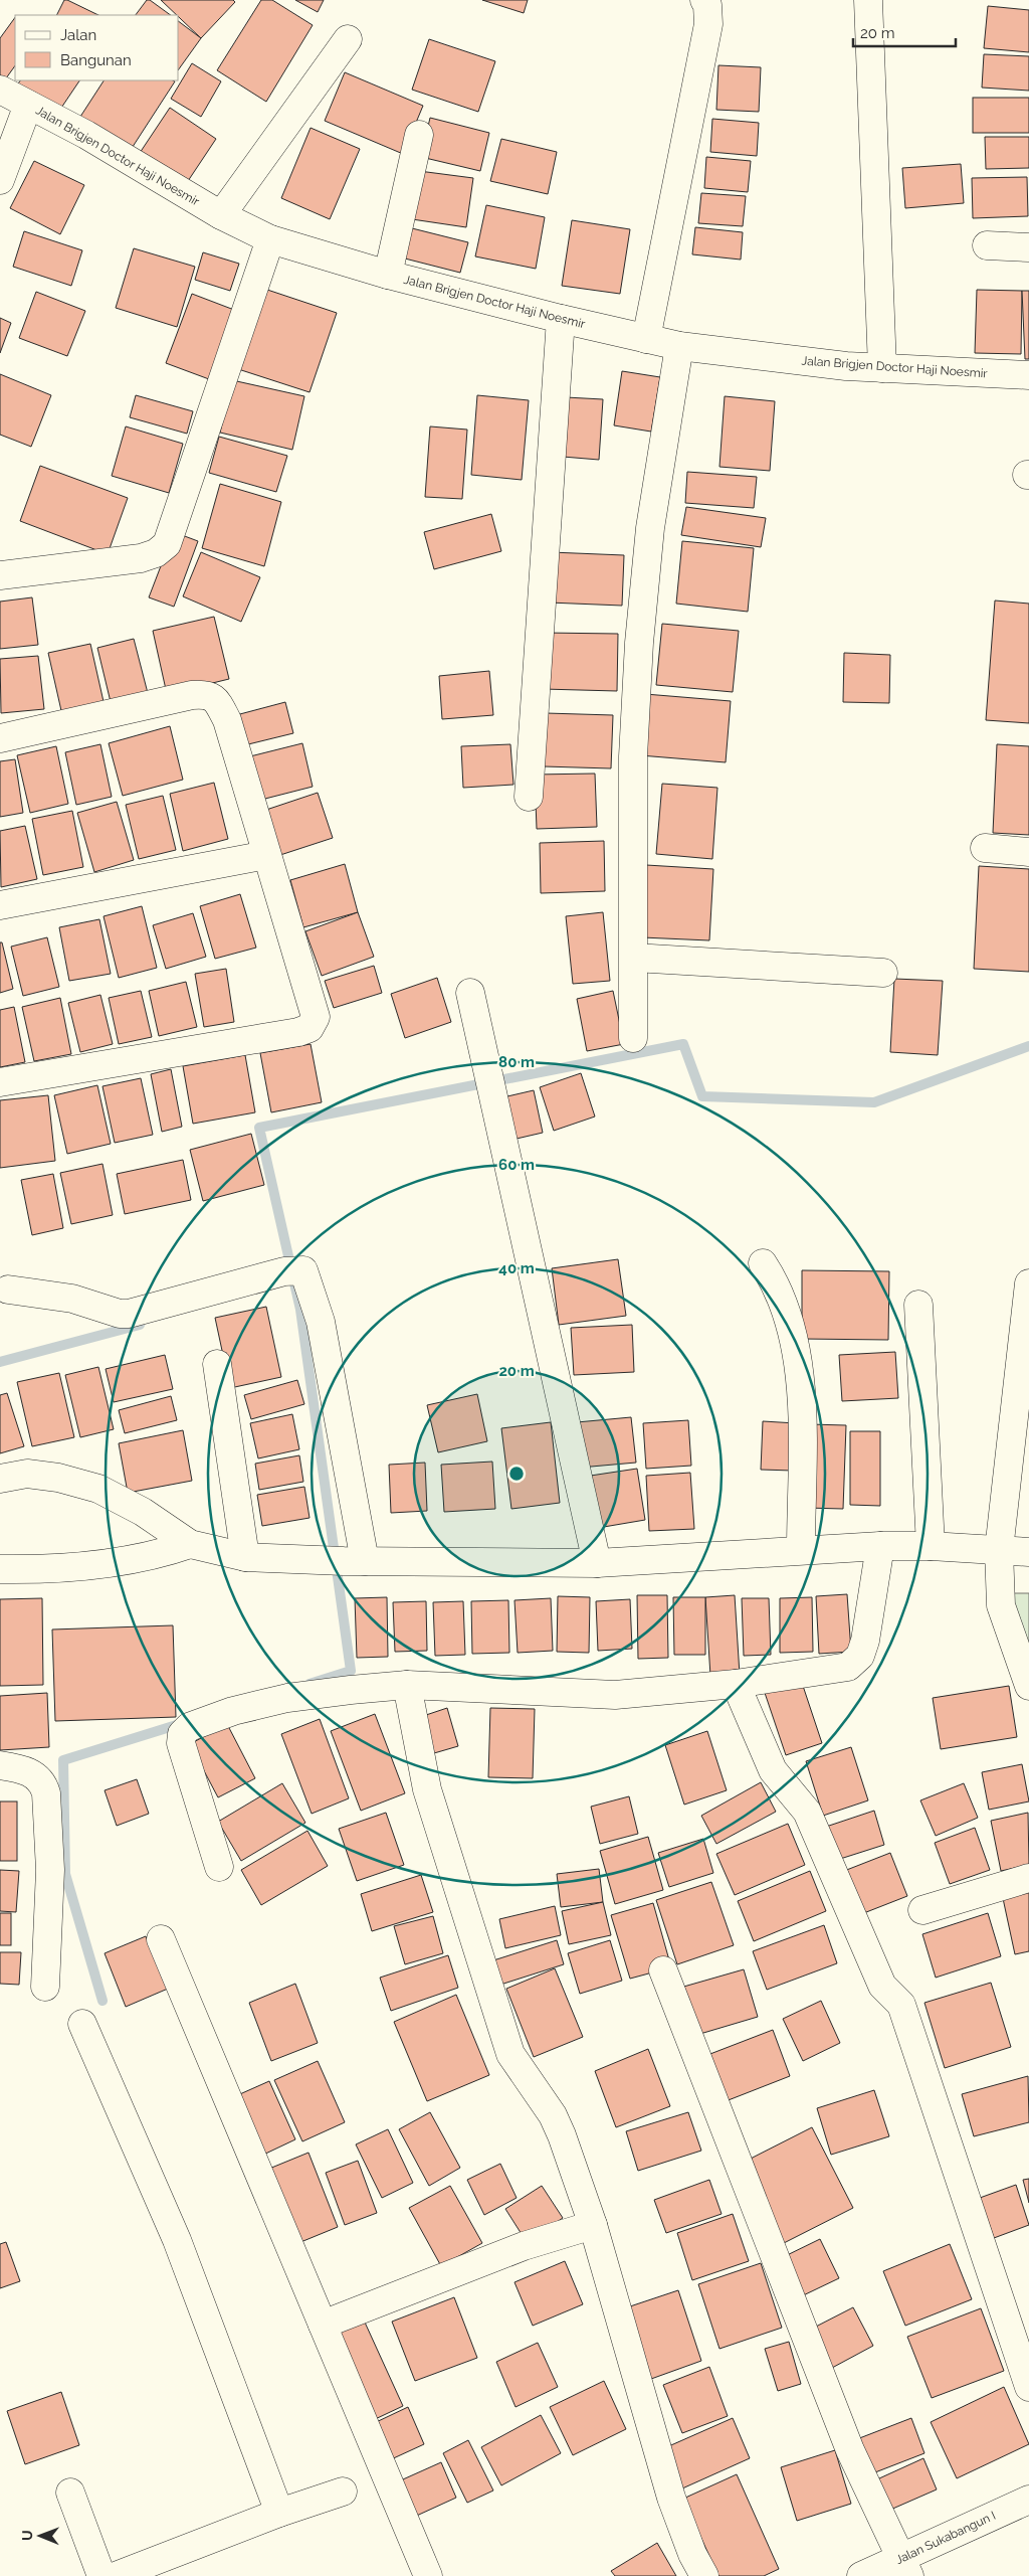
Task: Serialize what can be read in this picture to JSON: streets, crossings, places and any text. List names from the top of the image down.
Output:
{
  "streets": {
    "street": ["Jalan Brigjen Doctor Haji Noesmir", "Jalan Sukabangun I"]
  },
  "legend": ["Jalan", "Bangunan"],
  "scale_bar": "20 m",
  "north": "left",
  "rings": [
    "80 m",
    "60 m",
    "40 m",
    "20 m"
  ]
}
